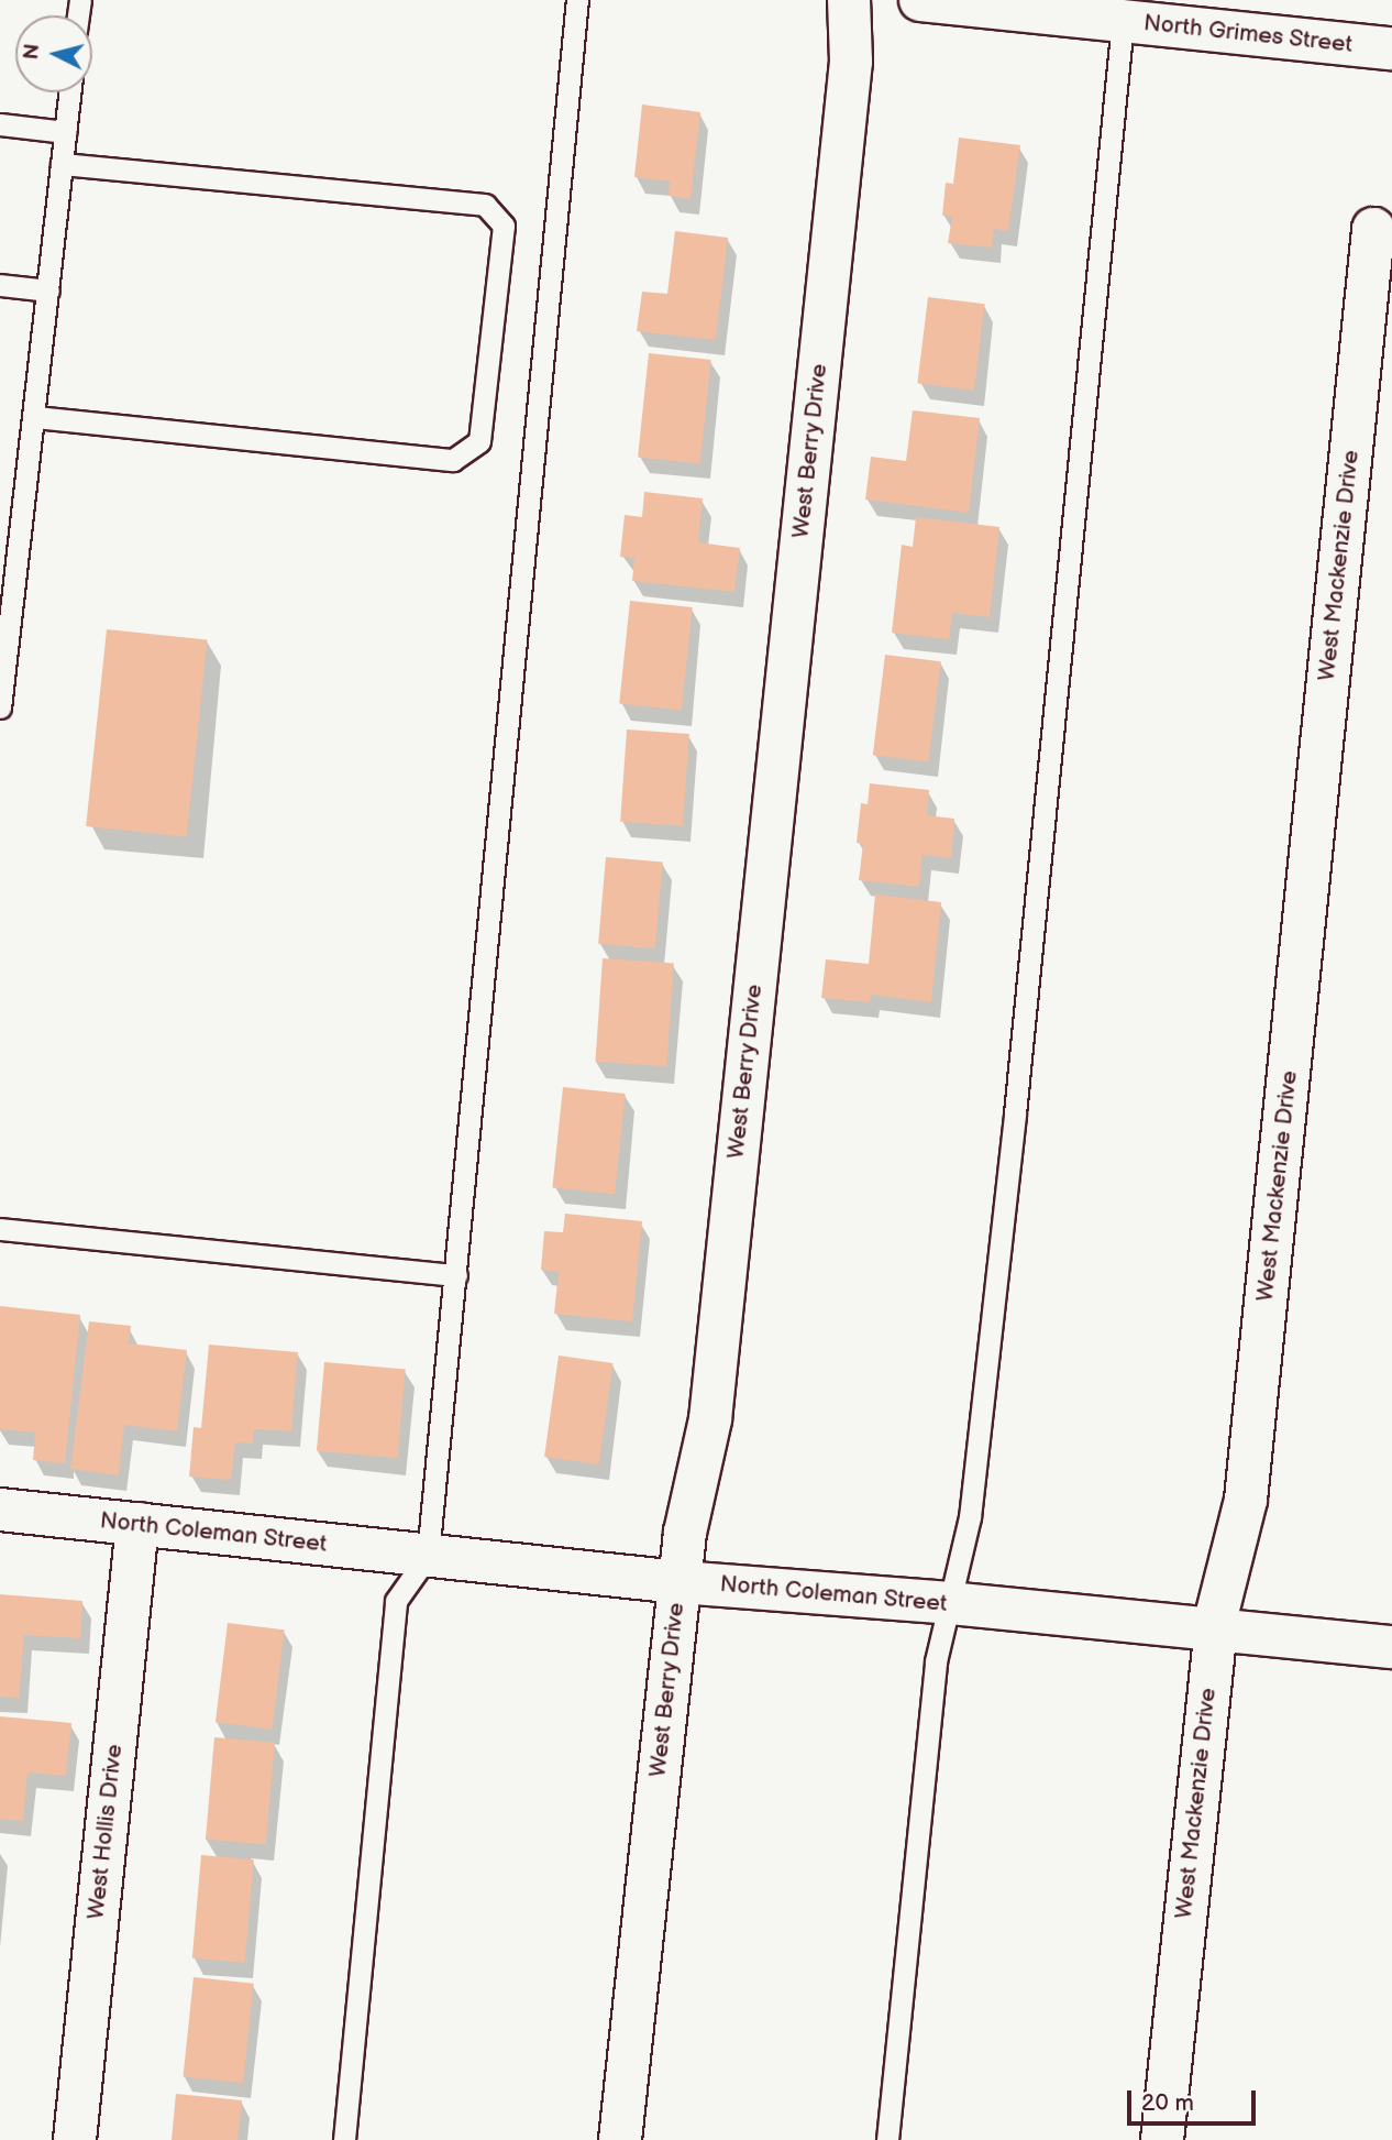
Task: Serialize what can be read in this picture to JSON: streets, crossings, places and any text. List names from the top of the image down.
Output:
{
  "streets": {
    "street": [
      "North Grimes Street",
      "West Berry Drive",
      "West Mackenzie Drive",
      "North Coleman Street",
      "West Hollis Drive"
    ]
  },
  "crossings": [
    ["West Berry Drive", "North Coleman Street"],
    ["West Mackenzie Drive", "North Coleman Street"],
    ["North Coleman Street", "West Hollis Drive"]
  ],
  "scale_bar": "20 m",
  "north": "left"
}
